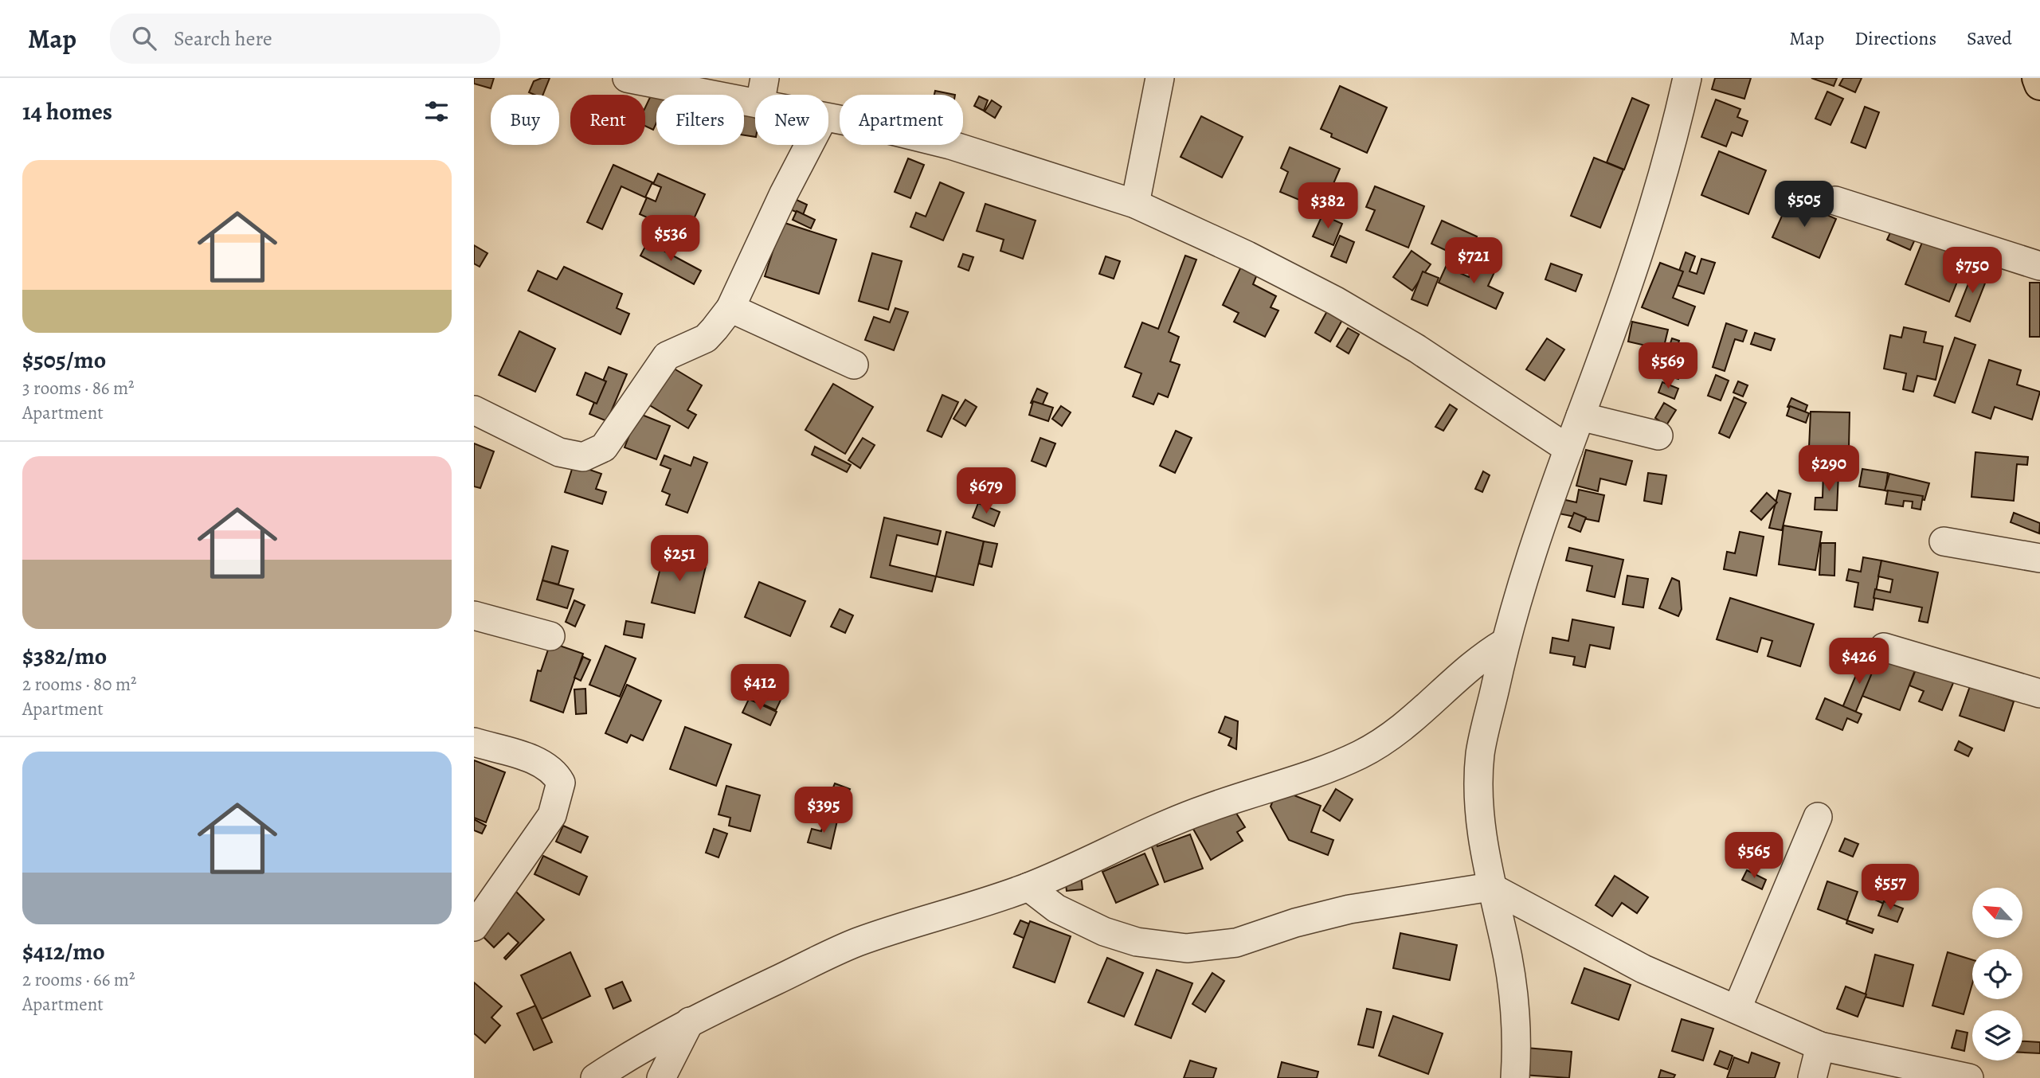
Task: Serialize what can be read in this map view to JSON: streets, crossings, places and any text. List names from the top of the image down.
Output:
{
  "north": "top left",
  "page": {
    "header": "Map",
    "search": "Search here",
    "nav": ["Map", "Directions", "Saved"],
    "heading": "14 homes",
    "chip": [
      "Buy",
      "Rent",
      "Filters",
      "New",
      "Apartment"
    ],
    "list": [
      {
        "name": "$505/mo",
        "note": "3 rooms · 86 m² · Apartment"
      },
      {
        "name": "$382/mo",
        "note": "2 rooms · 80 m² · Apartment"
      },
      {
        "name": "$412/mo",
        "note": "2 rooms · 66 m² · Apartment"
      }
    ],
    "price": [
      "$505",
      "$382",
      "$536",
      "$721",
      "$750",
      "$569",
      "$290",
      "$679",
      "$251",
      "$426",
      "$412",
      "$395",
      "$565",
      "$557"
    ]
  }
}
